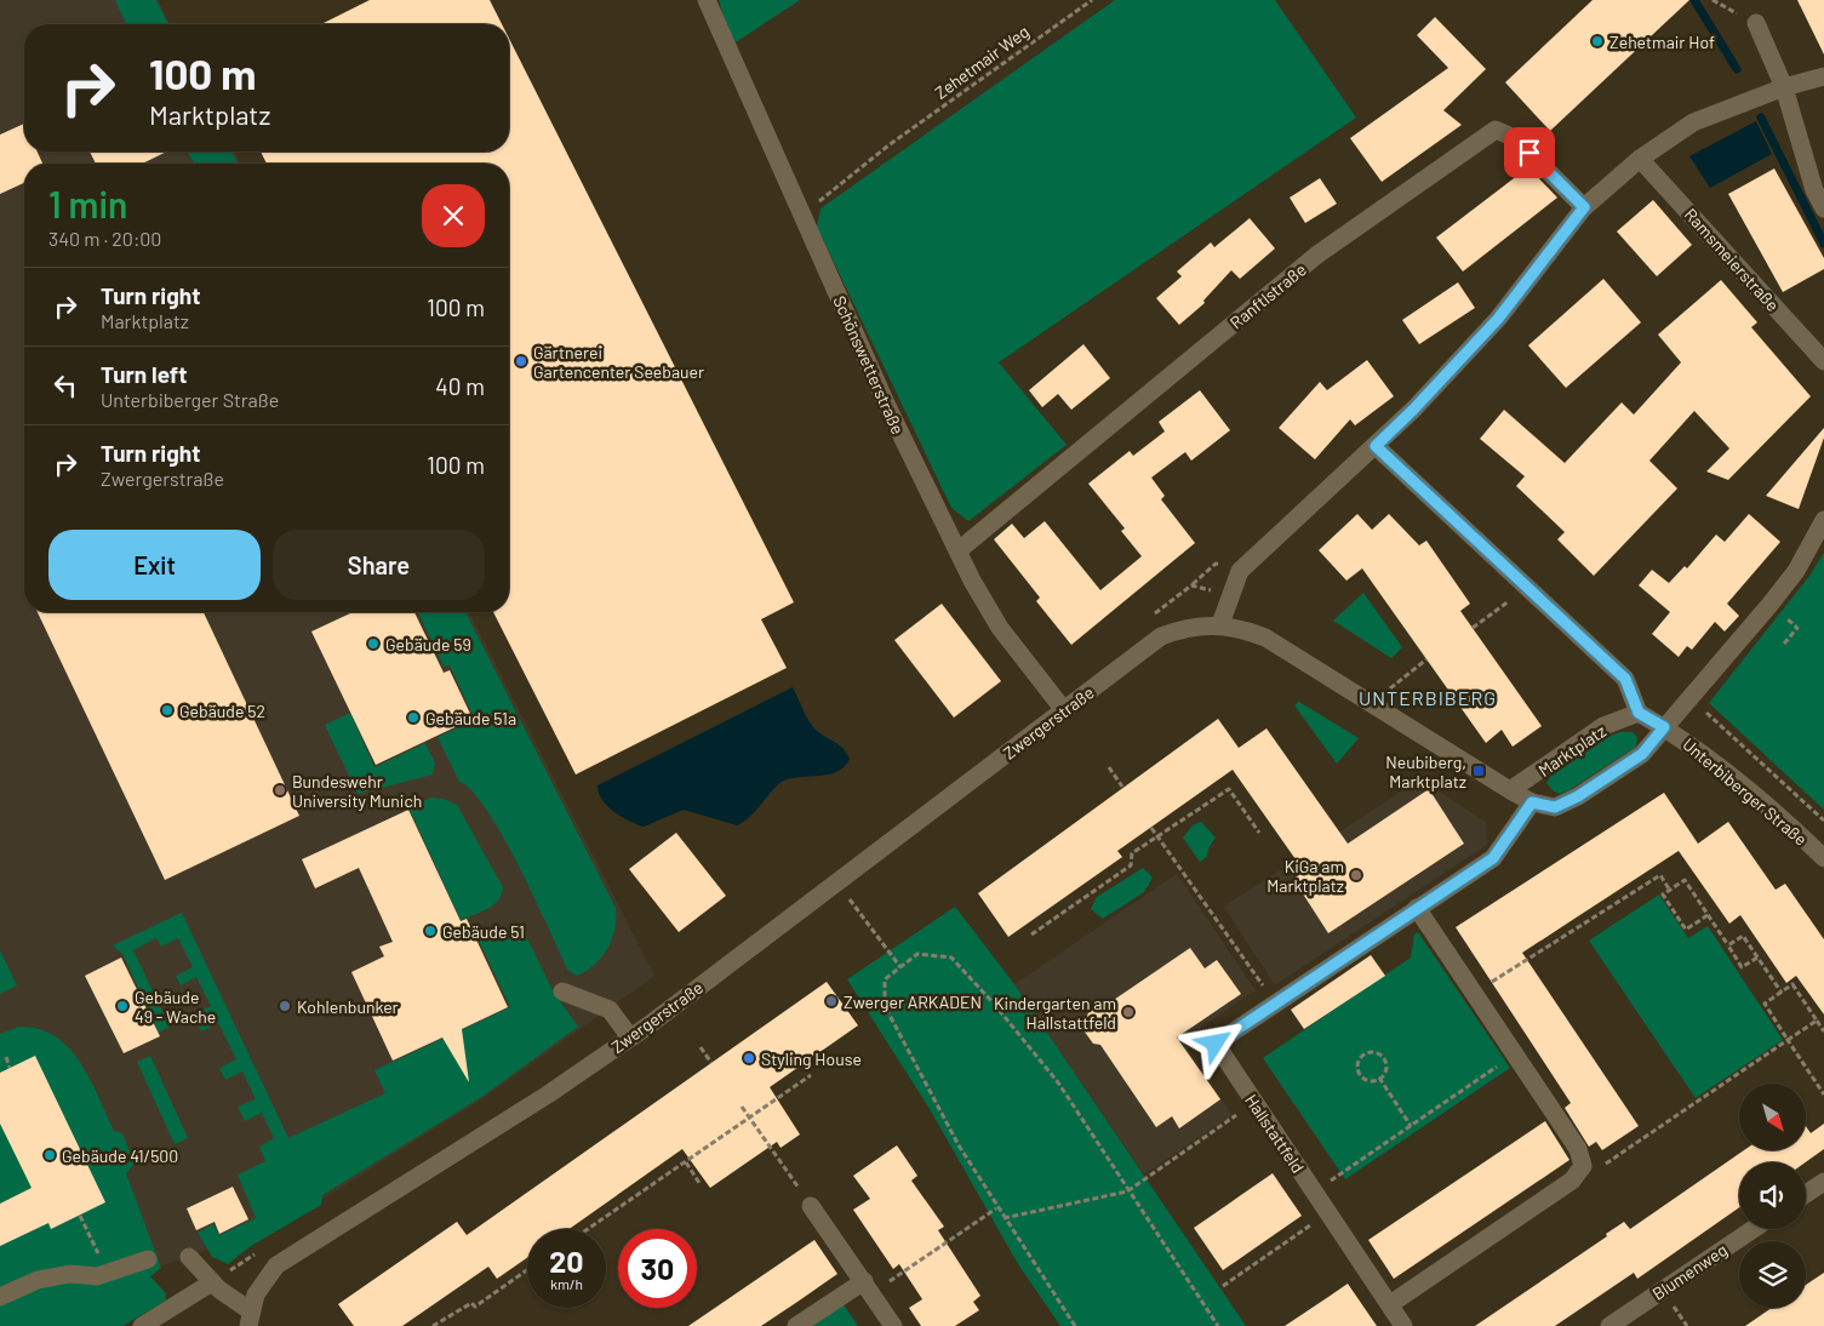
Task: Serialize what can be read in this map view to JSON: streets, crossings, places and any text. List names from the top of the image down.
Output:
{
  "streets": {
    "street": [
      "Ramsmeierstraße",
      "Ranftlstraße",
      "Schönswetterstraße",
      "Zwergerstraße",
      "Marktplatz",
      "Unterbiberger Straße",
      "Hallstattfeld",
      "Blumenweg"
    ],
    "path": ["Zehetmair Weg"]
  },
  "crossings": [
    ["Zehetmair Weg", "Schönswetterstraße"],
    ["Ranftlstraße", "Schönswetterstraße"],
    ["Schönswetterstraße", "Zwergerstraße"],
    ["Zwergerstraße", "Marktplatz"],
    ["Marktplatz", "Unterbiberger Straße"],
    ["Marktplatz", "Hallstattfeld"]
  ],
  "districts": ["UNTERBIBERG"],
  "places": {
    "other": [
      "Zehetmair Hof",
      "Gärtnerei Gartencenter Seebauer",
      "Gebäude 59",
      "Gebäude 52",
      "Gebäude 51a",
      "Bundeswehr University Munich",
      "KiGa am Marktplatz",
      "Gebäude 51",
      "Zwerger ARKADEN",
      "Gebäude 49 - Wache",
      "Kohlenbunker",
      "Kindergarten am Hallstattfeld",
      "Styling House",
      "Gebäude 41/500"
    ],
    "transit": ["Neubiberg, Marktplatz"]
  },
  "north": "bottom right",
  "page": {
    "turn": ["100 m", "Marktplatz"],
    "heading": ["1 min", "340 m · 20:00"],
    "list": [
      {
        "name": "Turn right",
        "note": "Marktplatz",
        "value": "100 m"
      },
      {
        "name": "Turn left",
        "note": "Unterbiberger Straße",
        "value": "40 m"
      },
      {
        "name": "Turn right",
        "note": "Zwergerstraße",
        "value": "100 m"
      }
    ],
    "buttons": ["Exit", "Share"],
    "speed": "20 km/h",
    "limit": "30"
  }
}
